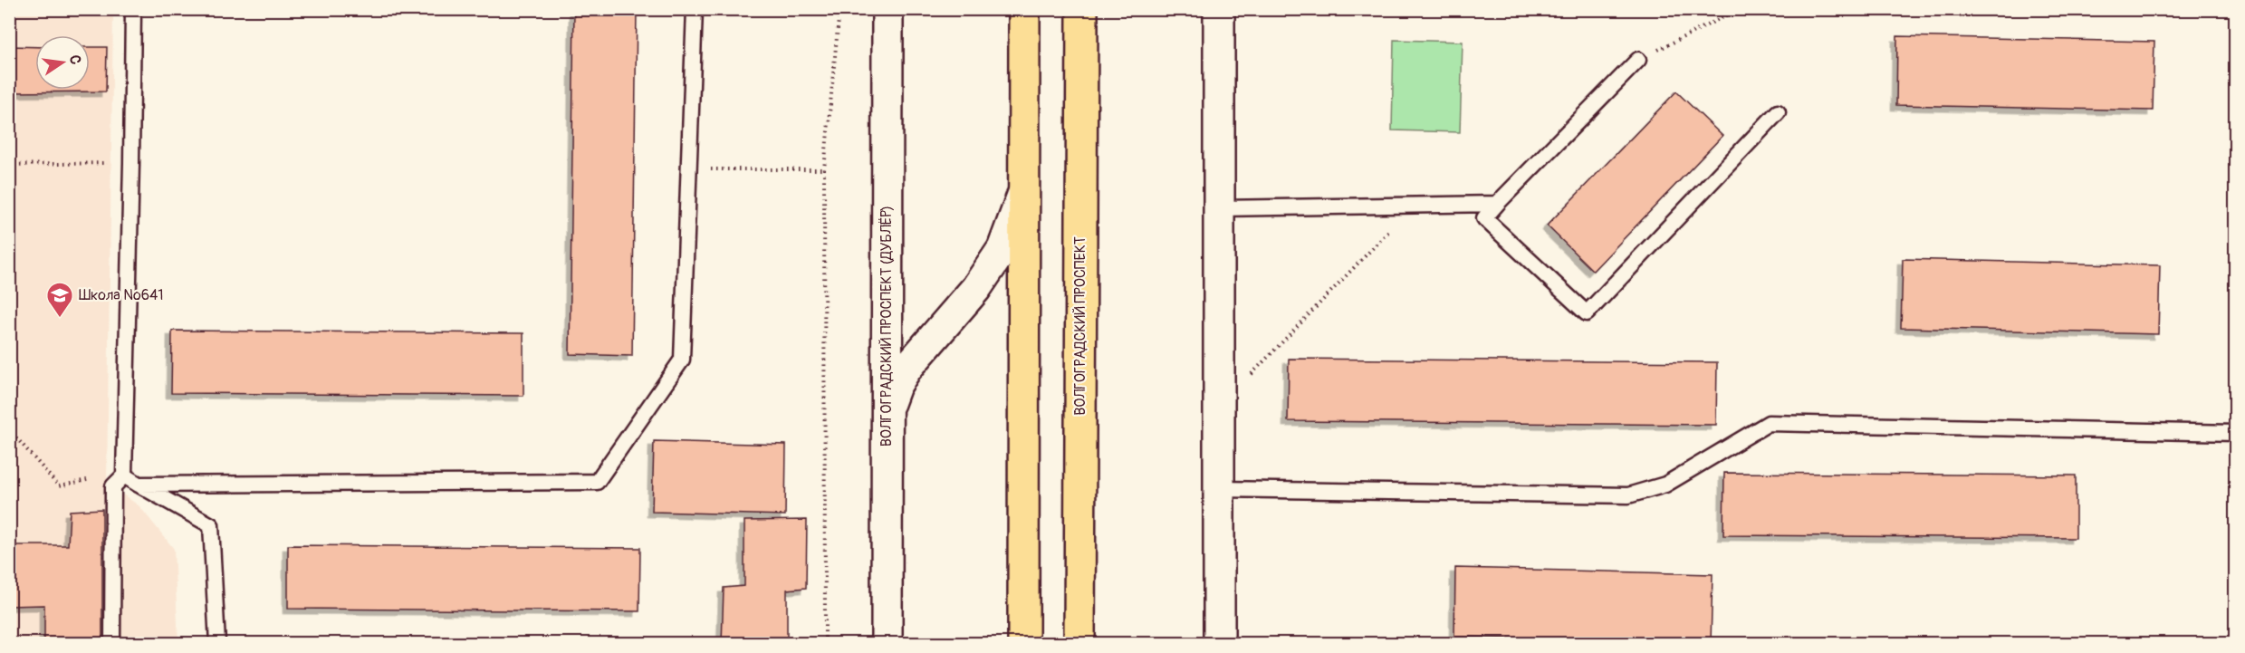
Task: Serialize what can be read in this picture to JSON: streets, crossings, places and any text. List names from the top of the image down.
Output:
{
  "streets": {
    "main road": ["ВОЛГОГРАДСКИЙ ПРОСПЕКТ"],
    "street": ["ВОЛГОГРАДСКИЙ ПРОСПЕКТ (ДУБЛЁР)"]
  },
  "places": {
    "school or university": ["Школа №641"]
  },
  "north": "right"
}
